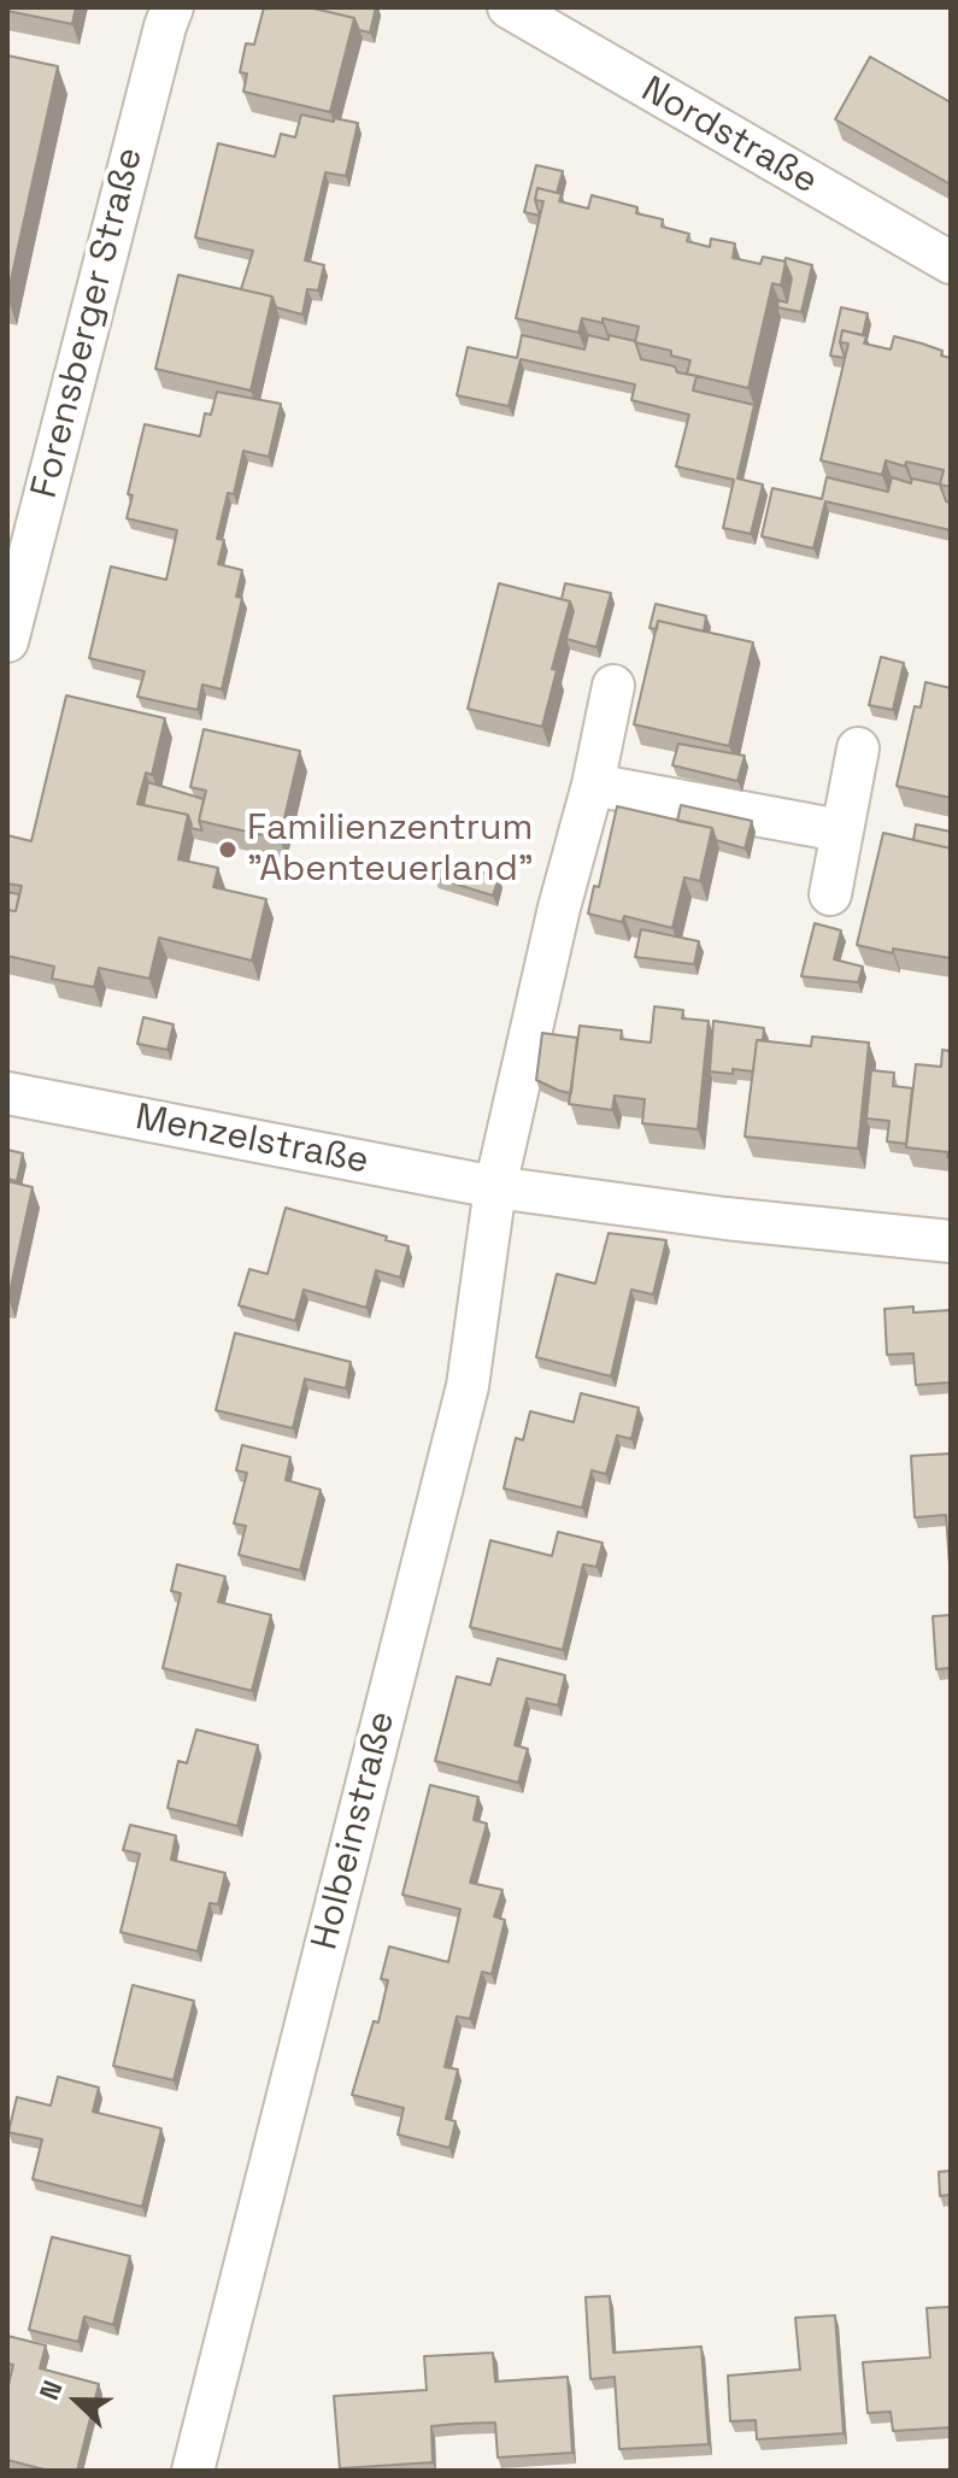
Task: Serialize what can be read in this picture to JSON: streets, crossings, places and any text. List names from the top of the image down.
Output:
{
  "streets": {
    "street": [
      "Nordstraße",
      "Forensberger Straße",
      "Menzelstraße",
      "Holbeinstraße"
    ]
  },
  "crossings": [
    ["Menzelstraße", "Holbeinstraße"]
  ],
  "places": ["Familienzentrum \"Abenteuerland\""],
  "north": "left"
}
